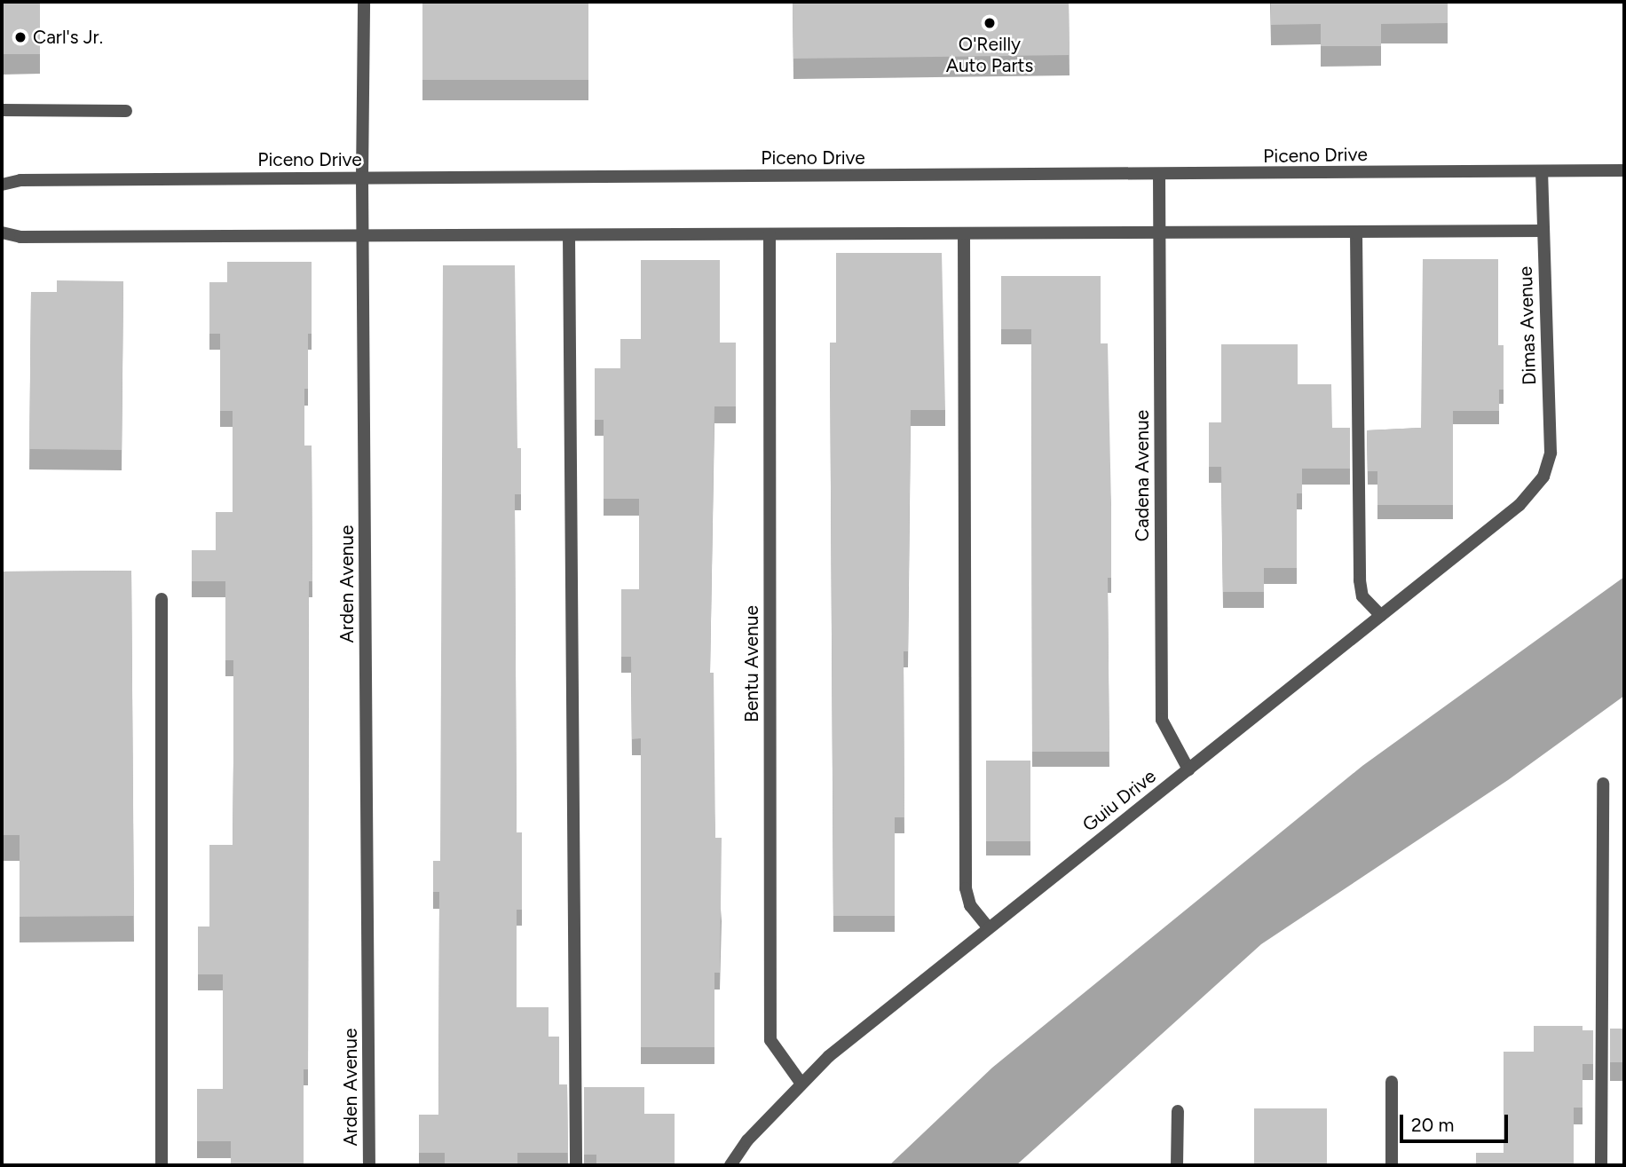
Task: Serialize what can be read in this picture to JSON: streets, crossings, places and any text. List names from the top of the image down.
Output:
{
  "streets": {
    "street": [
      "Piceno Drive",
      "Dimas Avenue",
      "Cadena Avenue",
      "Arden Avenue",
      "Bentu Avenue",
      "Guiu Drive"
    ]
  },
  "crossings": [
    ["Piceno Drive", "Dimas Avenue"],
    ["Piceno Drive", "Cadena Avenue"],
    ["Piceno Drive", "Arden Avenue"],
    ["Dimas Avenue", "Guiu Drive"],
    ["Cadena Avenue", "Guiu Drive"],
    ["Bentu Avenue", "Guiu Drive"]
  ],
  "places": ["O'Reilly Auto Parts", "Carl's Jr."],
  "scale_bar": "20 m"
}
